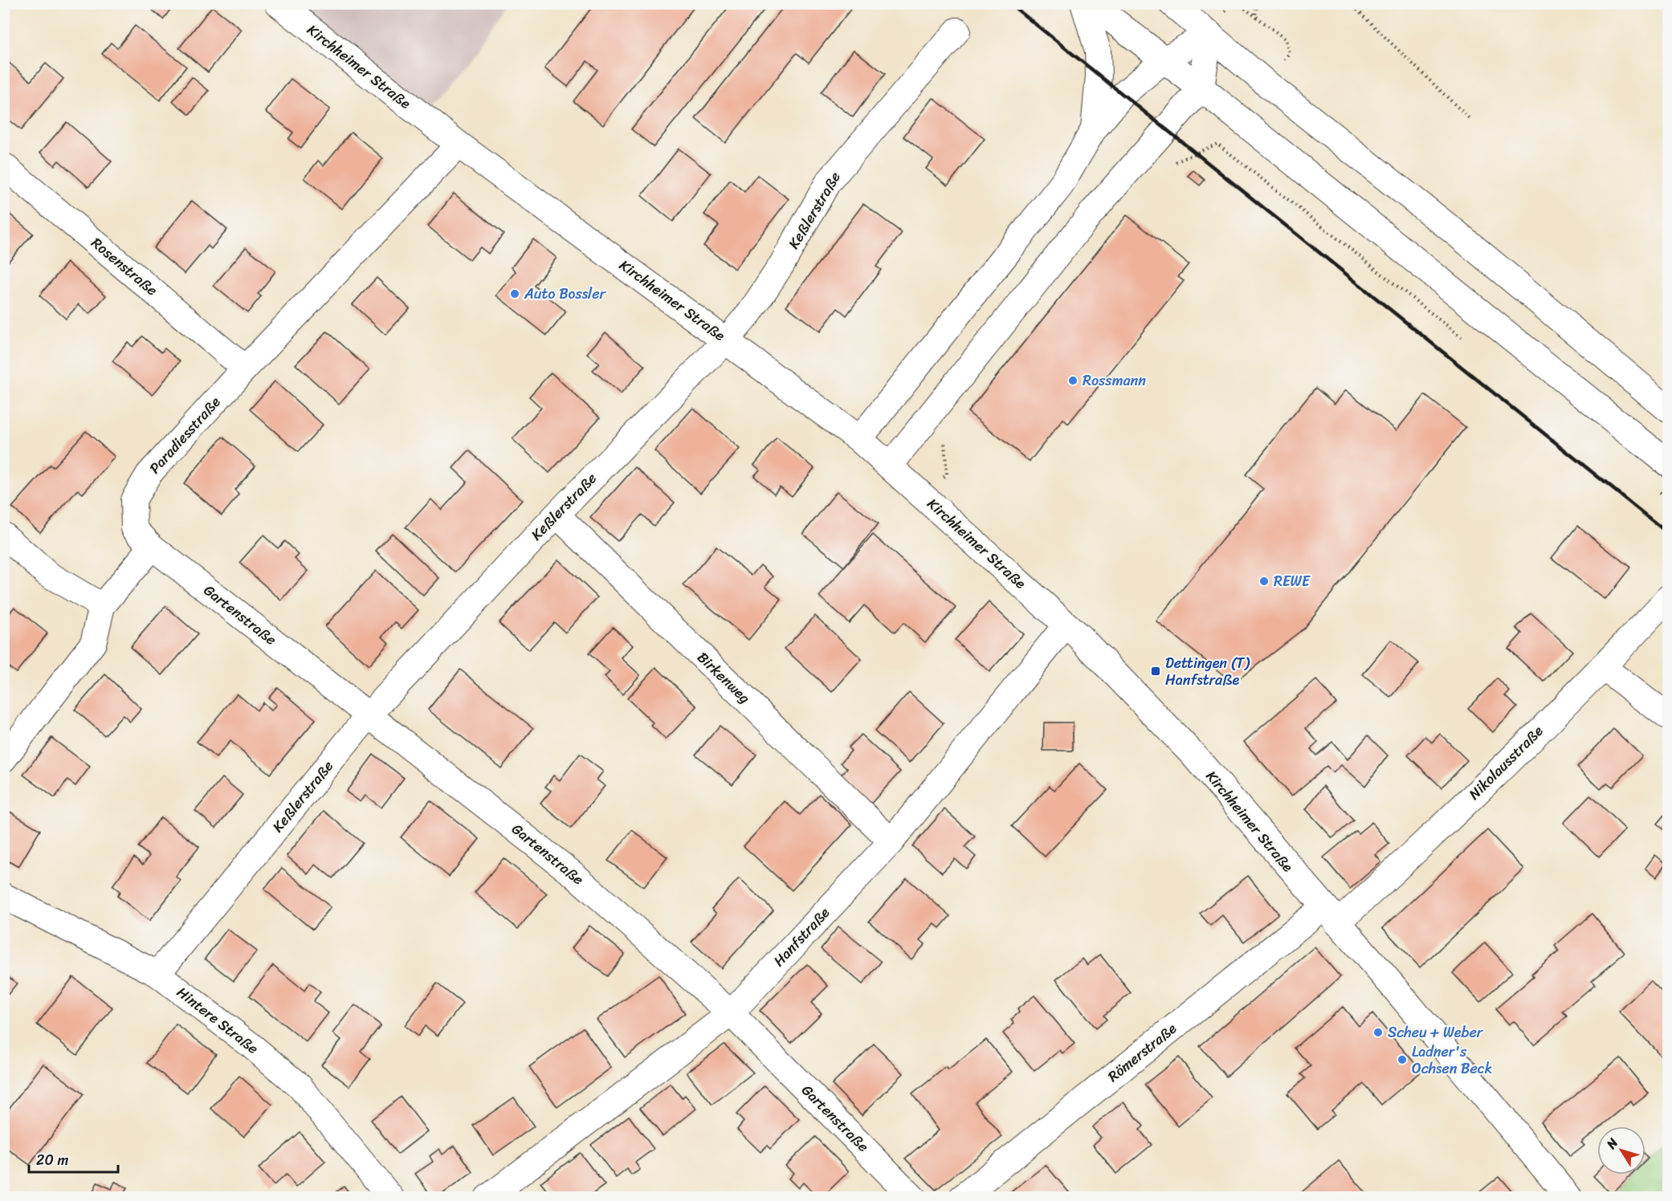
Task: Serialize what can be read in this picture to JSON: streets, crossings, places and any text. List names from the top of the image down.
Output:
{
  "streets": {
    "street": [
      "Kirchheimer Straße",
      "Keßlerstraße",
      "Rosenstraße",
      "Paradiesstraße",
      "Gartenstraße",
      "Birkenweg",
      "Nikolausstraße",
      "Hanfstraße",
      "Hintere Straße",
      "Römerstraße"
    ]
  },
  "crossings": [
    ["Kirchheimer Straße", "Keßlerstraße"],
    ["Kirchheimer Straße", "Paradiesstraße"],
    ["Kirchheimer Straße", "Nikolausstraße"],
    ["Kirchheimer Straße", "Hanfstraße"],
    ["Kirchheimer Straße", "Römerstraße"],
    ["Keßlerstraße", "Gartenstraße"],
    ["Keßlerstraße", "Birkenweg"],
    ["Keßlerstraße", "Hintere Straße"],
    ["Rosenstraße", "Paradiesstraße"],
    ["Paradiesstraße", "Gartenstraße"],
    ["Gartenstraße", "Hanfstraße"],
    ["Birkenweg", "Hanfstraße"],
    ["Nikolausstraße", "Römerstraße"]
  ],
  "places": {
    "other": [
      "Auto Bossler",
      "Rossmann",
      "REWE",
      "Scheu + Weber",
      "Ladner's Ochsen Beck"
    ],
    "transit": ["Dettingen (T) Hanfstraße"]
  },
  "scale_bar": "20 m",
  "north": "top left"
}
